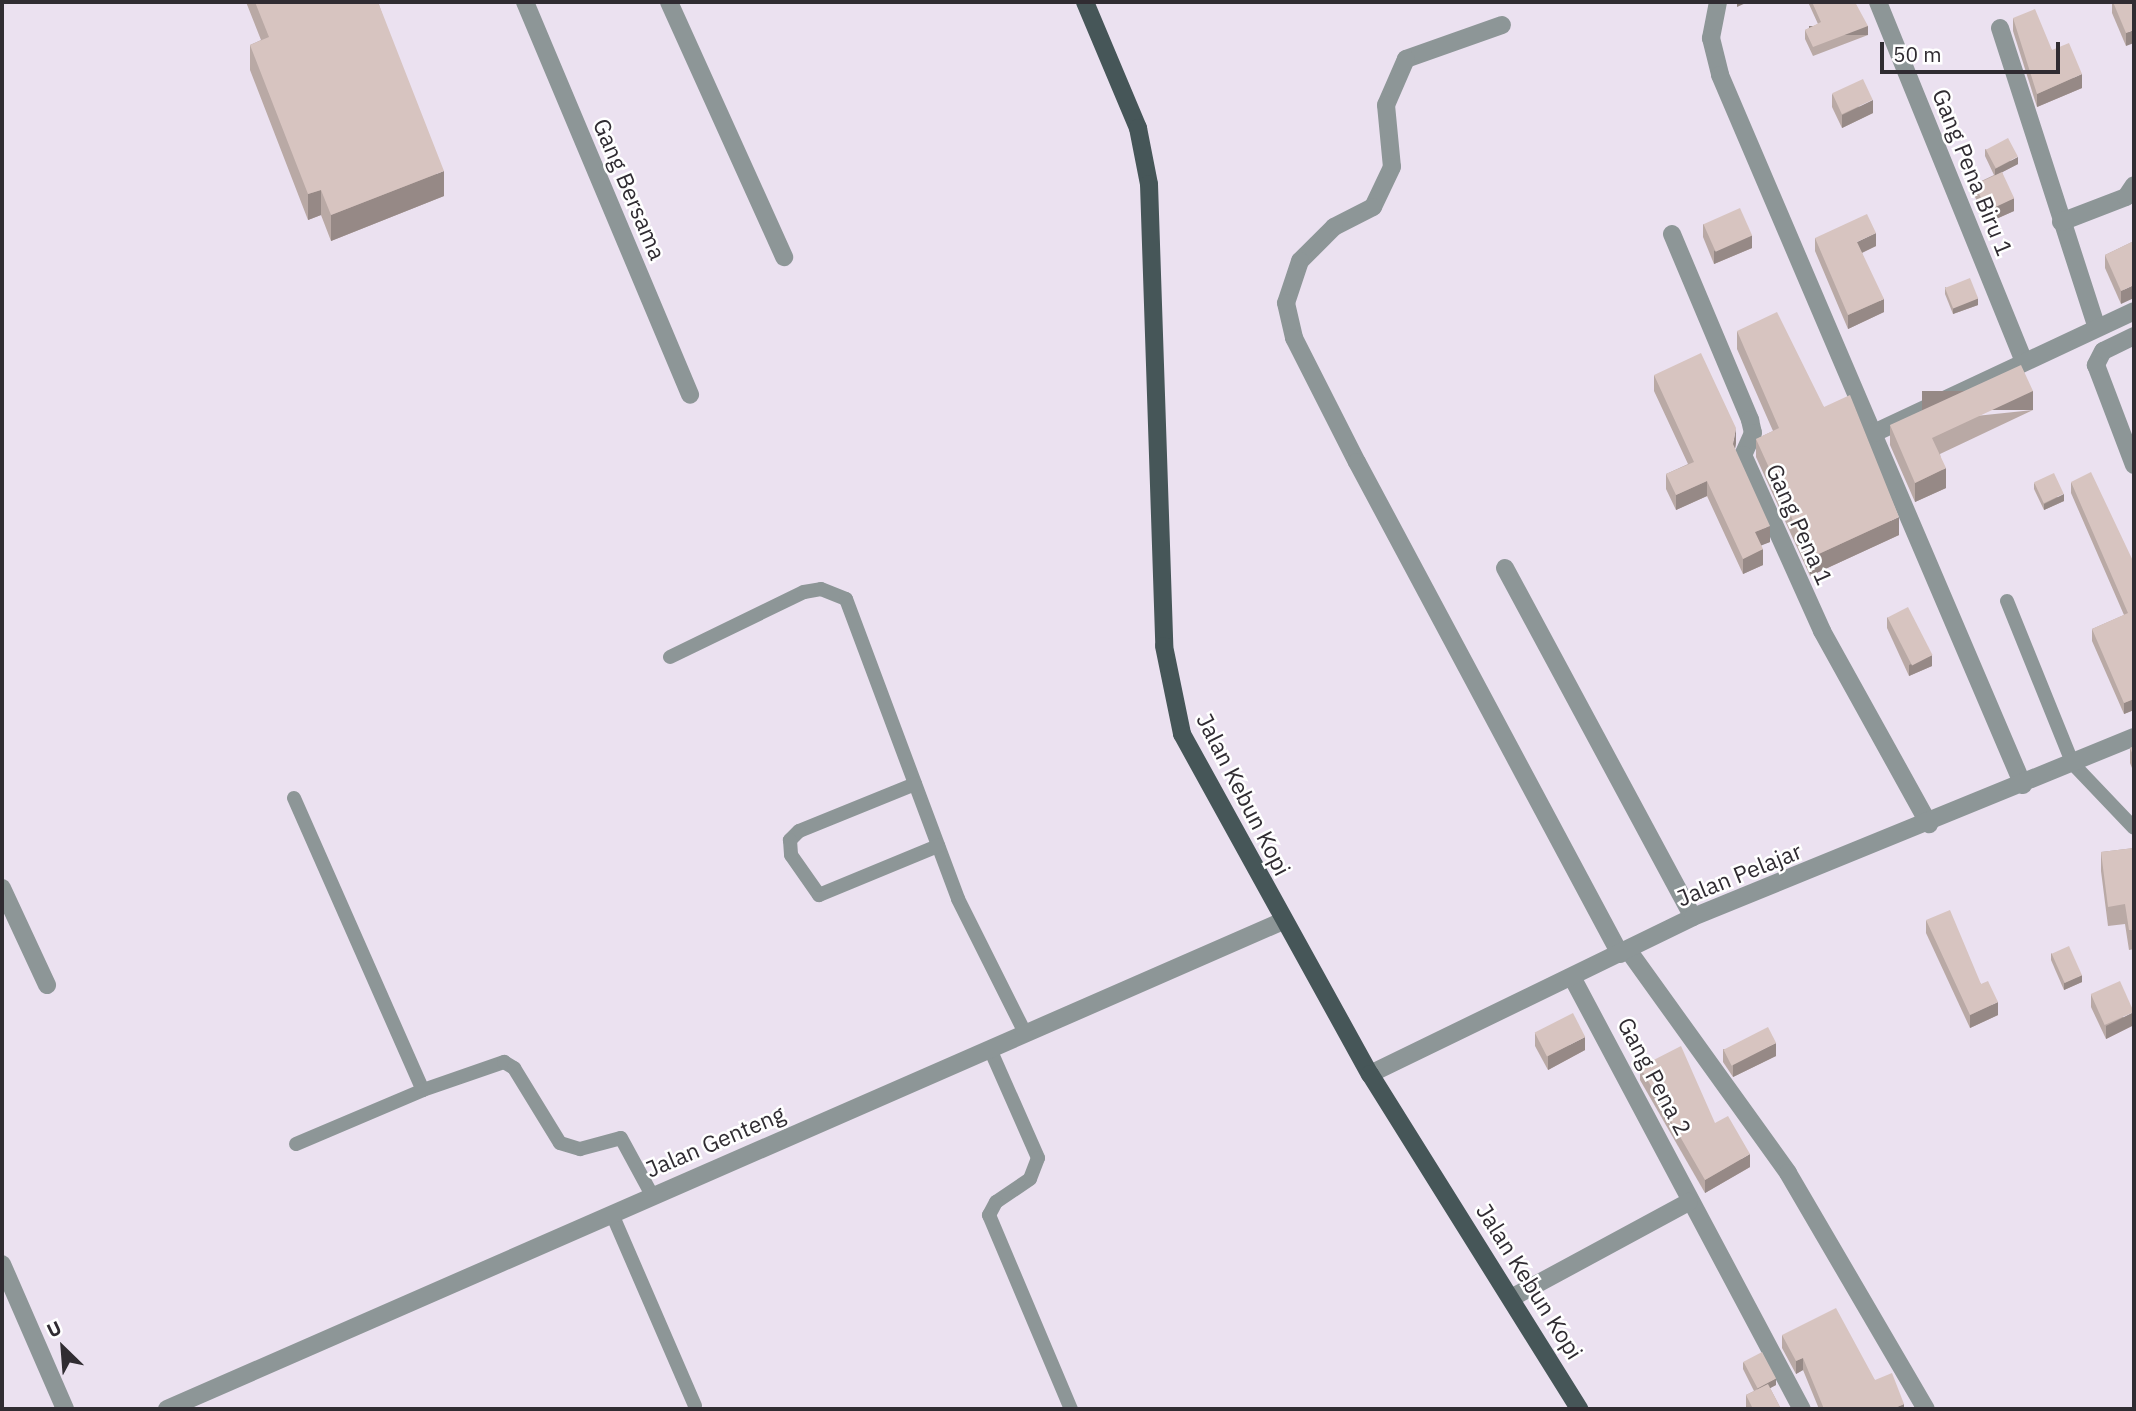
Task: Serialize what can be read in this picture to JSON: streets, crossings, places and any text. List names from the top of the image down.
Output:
{
  "streets": {
    "main road": ["Jalan Kebun Kopi"],
    "street": [
      "Gang Pena Biru 1",
      "Gang Bersama",
      "Gang Pena 1",
      "Jalan Pelajar",
      "Gang Pena 2",
      "Jalan Genteng"
    ]
  },
  "crossings": [
    ["Gang Pena 1", "Jalan Pelajar"],
    ["Jalan Kebun Kopi", "Jalan Pelajar"],
    ["Jalan Kebun Kopi", "Jalan Genteng"],
    ["Jalan Pelajar", "Gang Pena 2"]
  ],
  "scale_bar": "50 m",
  "north": "top left"
}
